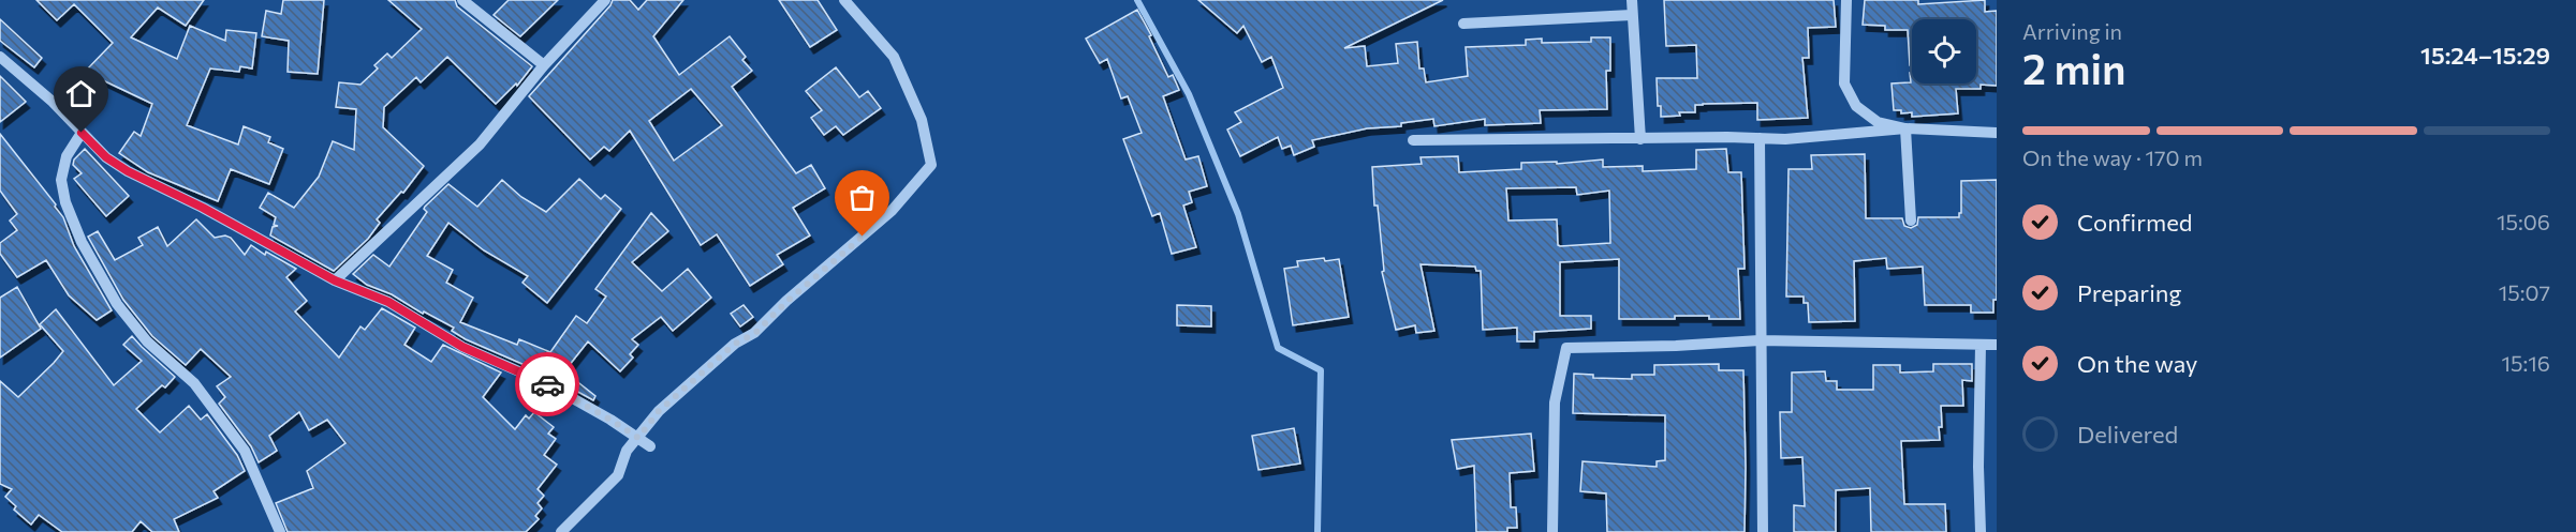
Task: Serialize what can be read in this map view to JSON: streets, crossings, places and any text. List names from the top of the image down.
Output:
{
  "page": {
    "heading": ["2 min", "Arriving in", "15:24–15:29"],
    "bar": "On the way · 170 m",
    "list": [
      ["Confirmed", "15:06"],
      ["Preparing", "15:07"],
      ["On the way", "15:16"],
      "Delivered"
    ]
  }
}
